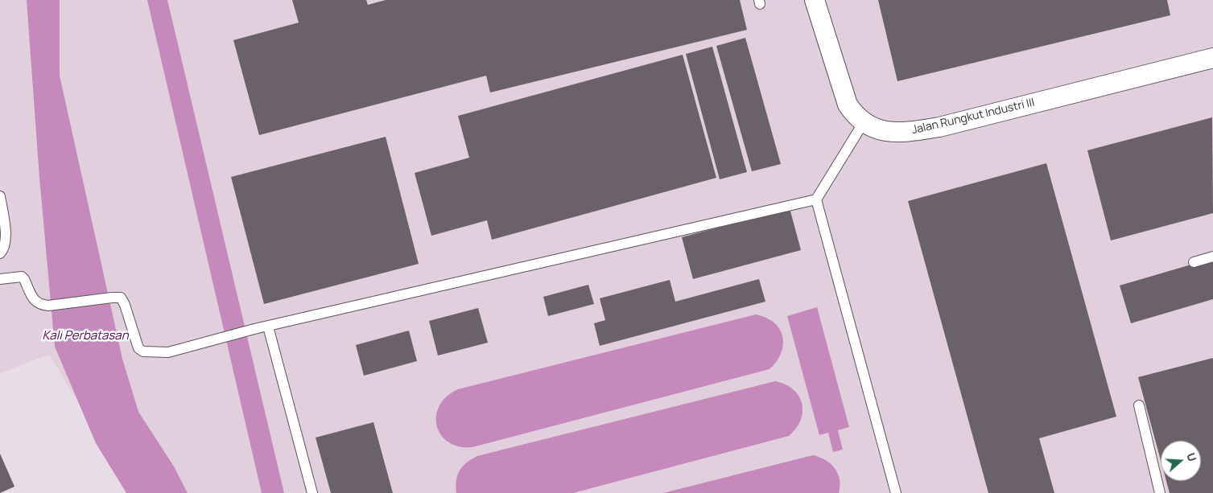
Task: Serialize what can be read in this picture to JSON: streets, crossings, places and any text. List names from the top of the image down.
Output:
{
  "streets": {
    "street": ["Jalan Rungkut Industri III"]
  },
  "water": ["Kali Perbatasan"],
  "north": "right"
}
